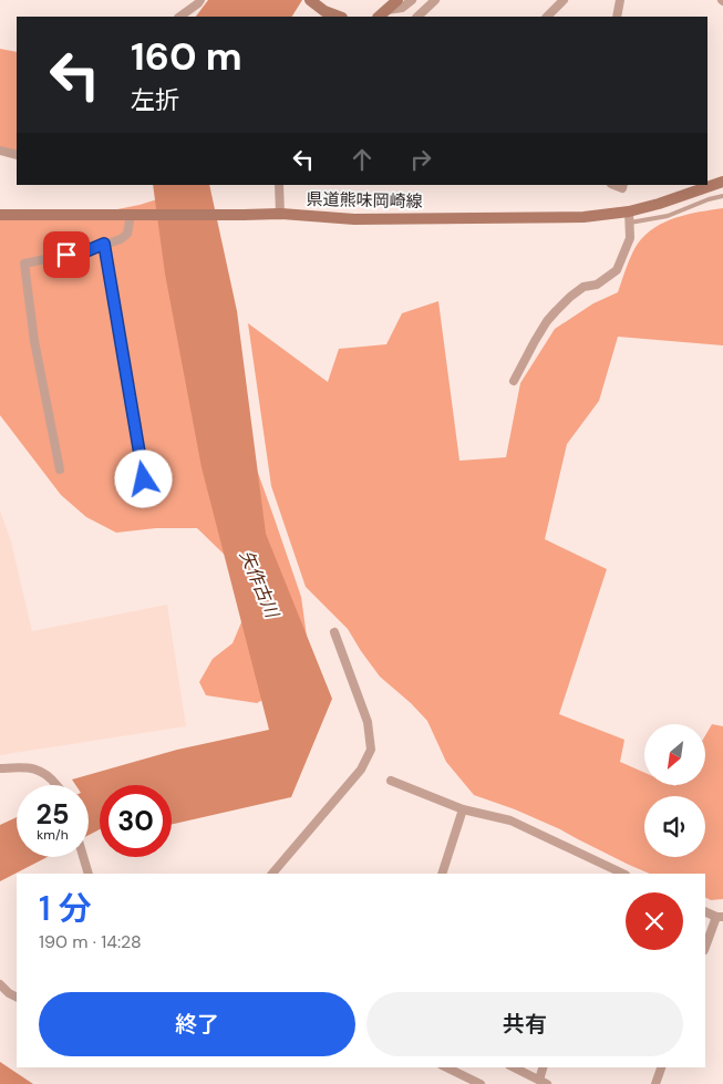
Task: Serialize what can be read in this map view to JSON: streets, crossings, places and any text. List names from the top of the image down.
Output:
{
  "streets": {
    "main road": ["県道熊味岡崎線"]
  },
  "water": ["矢作古川"],
  "north": "bottom left",
  "page": {
    "turn": ["160 m", "左折"],
    "speed": "25 km/h",
    "limit": "30",
    "heading": ["1 分", "190 m · 14:28"],
    "buttons": ["終了", "共有"]
  }
}
